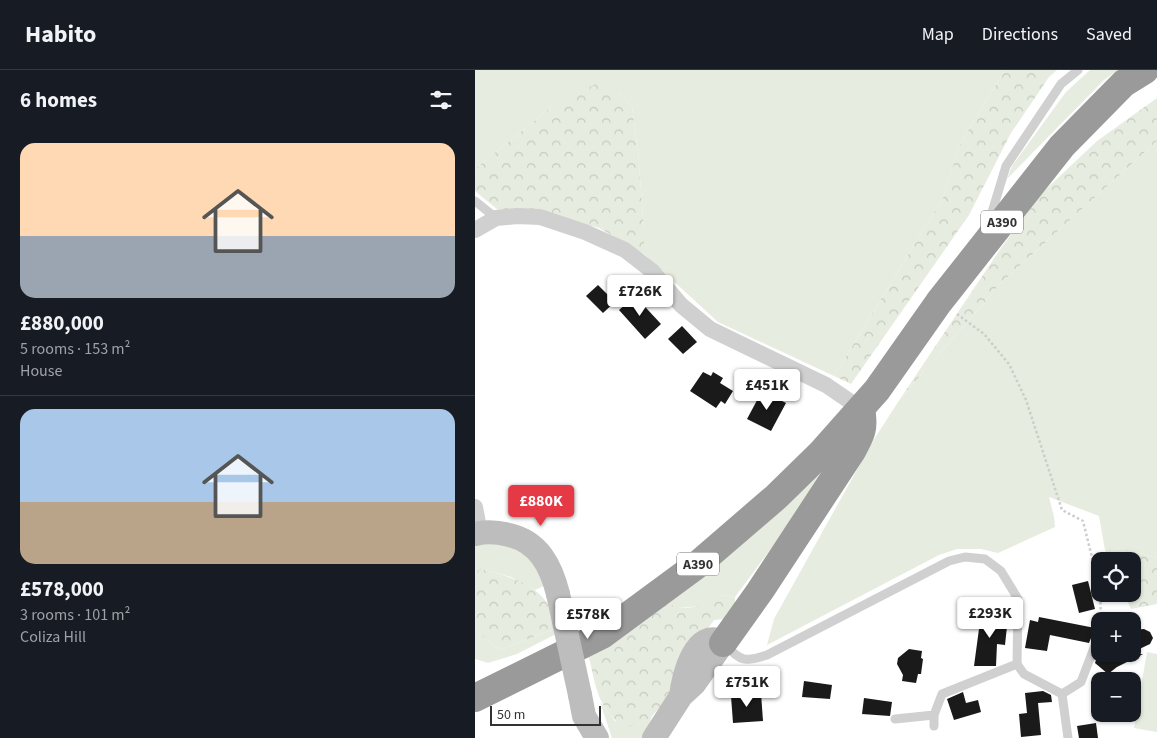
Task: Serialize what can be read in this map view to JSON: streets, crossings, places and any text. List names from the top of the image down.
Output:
{
  "streets": {
    "highway": ["A390"]
  },
  "scale_bar": "50 m",
  "page": {
    "header": "Habito",
    "nav": ["Map", "Directions", "Saved"],
    "heading": "6 homes",
    "list": [
      {
        "name": "£880,000",
        "note": "5 rooms · 153 m² · House"
      },
      {
        "name": "£578,000",
        "note": "3 rooms · 101 m² · Coliza Hill"
      }
    ],
    "price": [
      "£726K",
      "£451K",
      "£880K",
      "£293K",
      "£578K",
      "£751K"
    ],
    "map_buttons": ["+", "−"],
    "scale": "50 m"
  }
}
